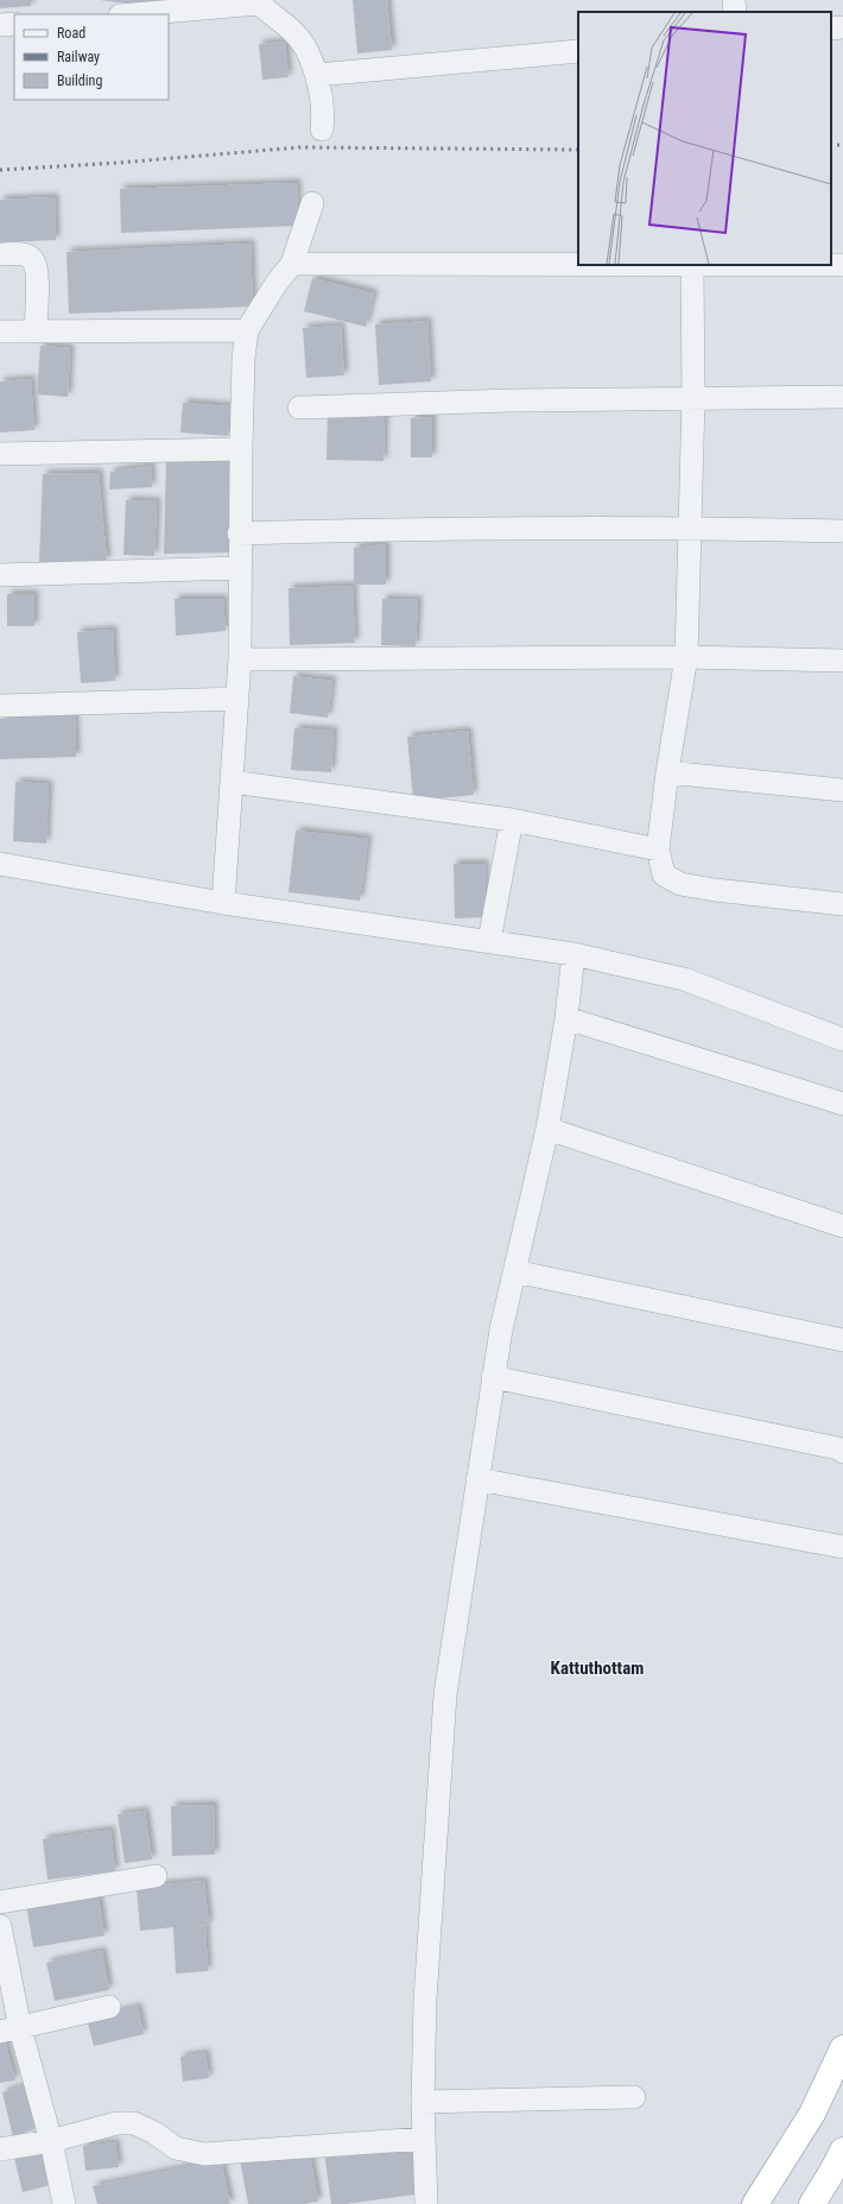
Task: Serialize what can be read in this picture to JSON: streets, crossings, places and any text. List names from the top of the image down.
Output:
{
  "districts": ["Kattuthottam"],
  "legend": ["Road", "Railway", "Building"]
}
